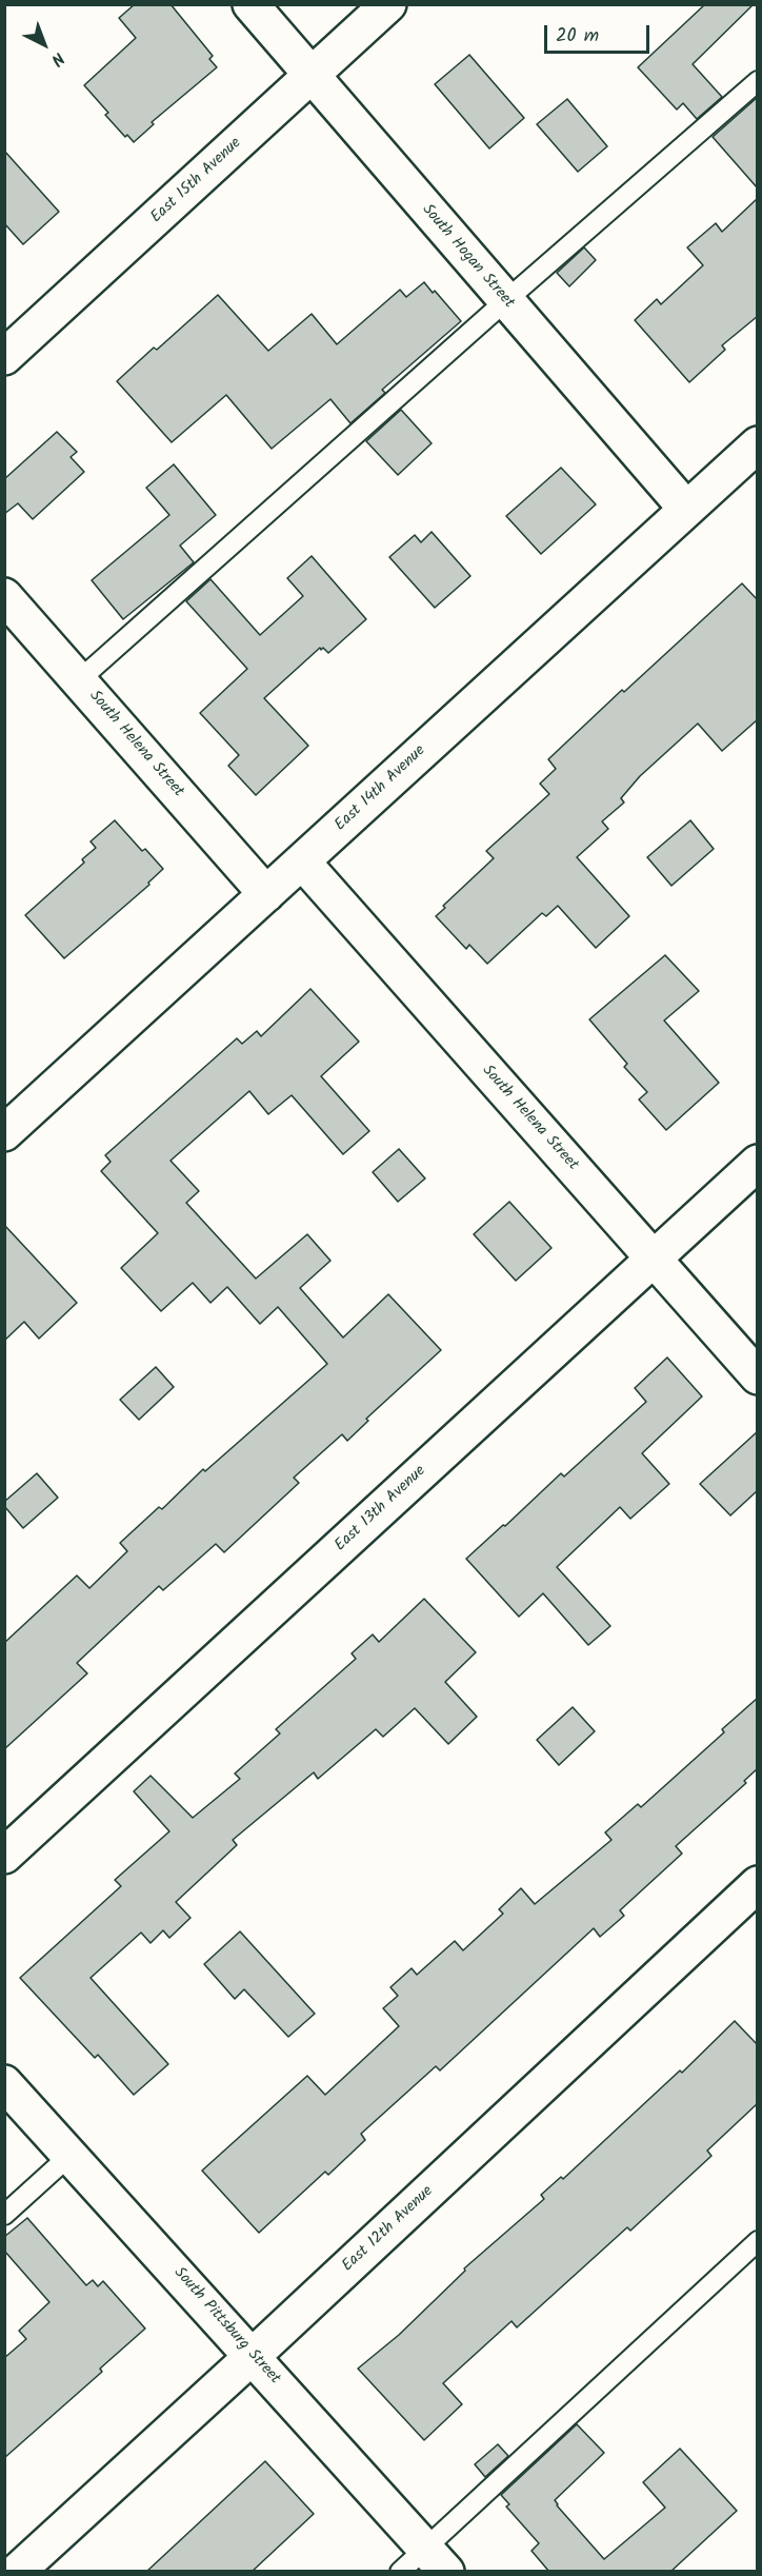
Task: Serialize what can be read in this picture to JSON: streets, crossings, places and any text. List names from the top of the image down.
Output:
{
  "streets": {
    "street": [
      "East 15th Avenue",
      "South Hogan Street",
      "South Helena Street",
      "East 14th Avenue",
      "East 13th Avenue",
      "East 12th Avenue",
      "South Pittsburg Street"
    ]
  },
  "crossings": [
    ["East 15th Avenue", "South Hogan Street"],
    ["South Hogan Street", "East 14th Avenue"],
    ["South Helena Street", "East 14th Avenue"],
    ["South Helena Street", "East 13th Avenue"],
    ["East 12th Avenue", "South Pittsburg Street"]
  ],
  "scale_bar": "20 m",
  "north": "bottom right"
}
